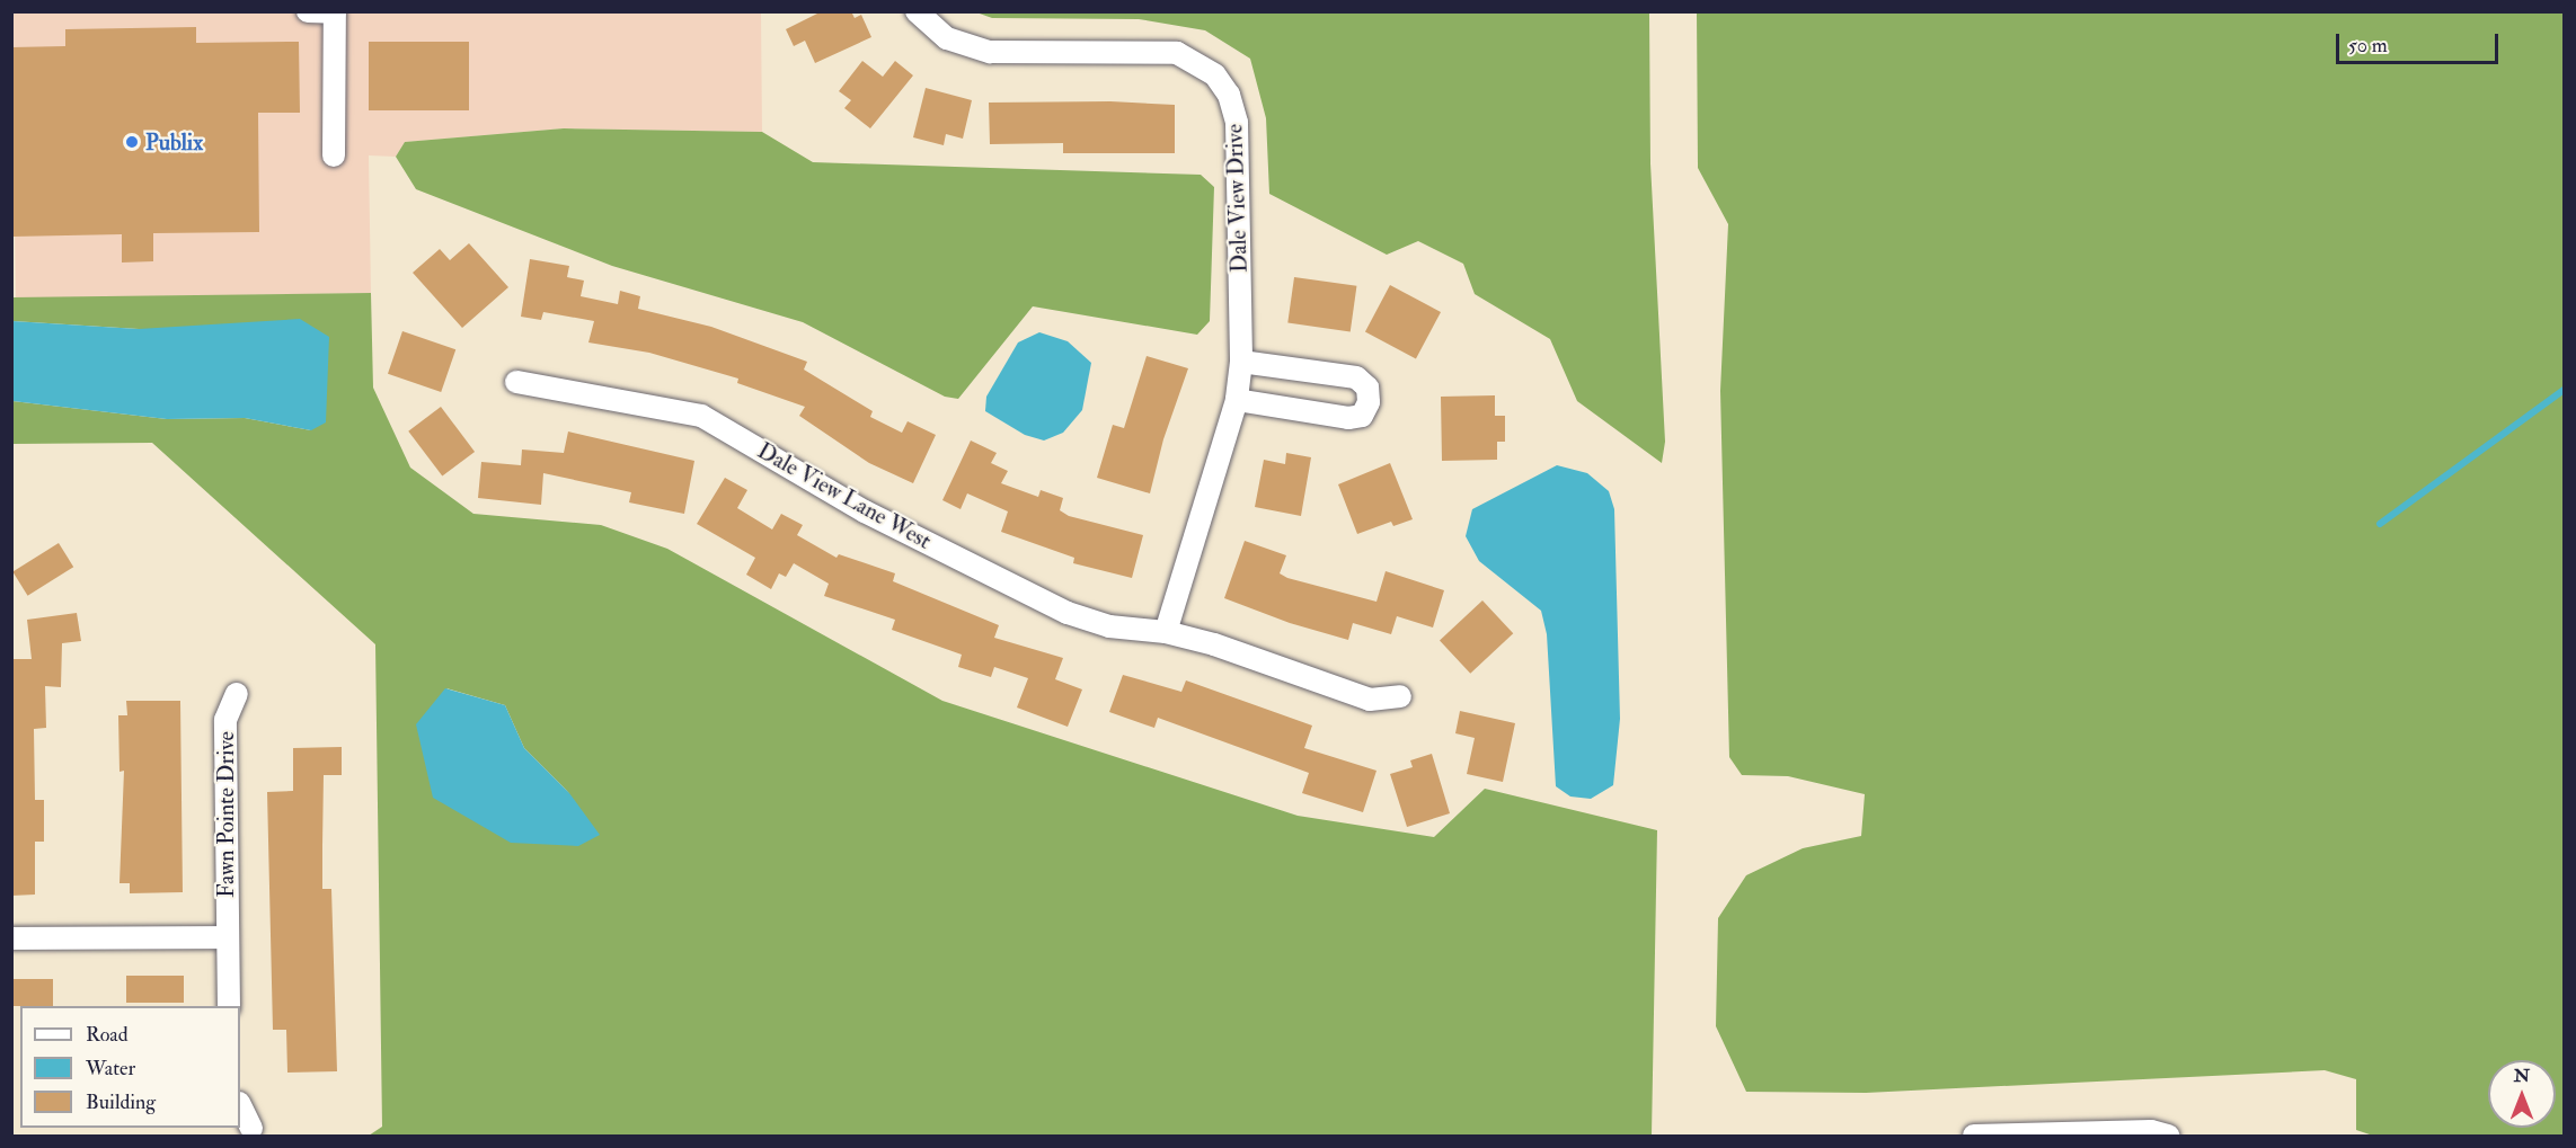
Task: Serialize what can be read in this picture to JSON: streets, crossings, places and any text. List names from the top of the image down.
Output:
{
  "streets": {
    "street": ["Dale View Drive", "Dale View Lane West", "Fawn Pointe Drive"]
  },
  "crossings": [
    ["Dale View Drive", "Dale View Lane West"]
  ],
  "places": ["Publix"],
  "legend": ["Road", "Water", "Building"],
  "scale_bar": "50 m",
  "north": "top"
}
